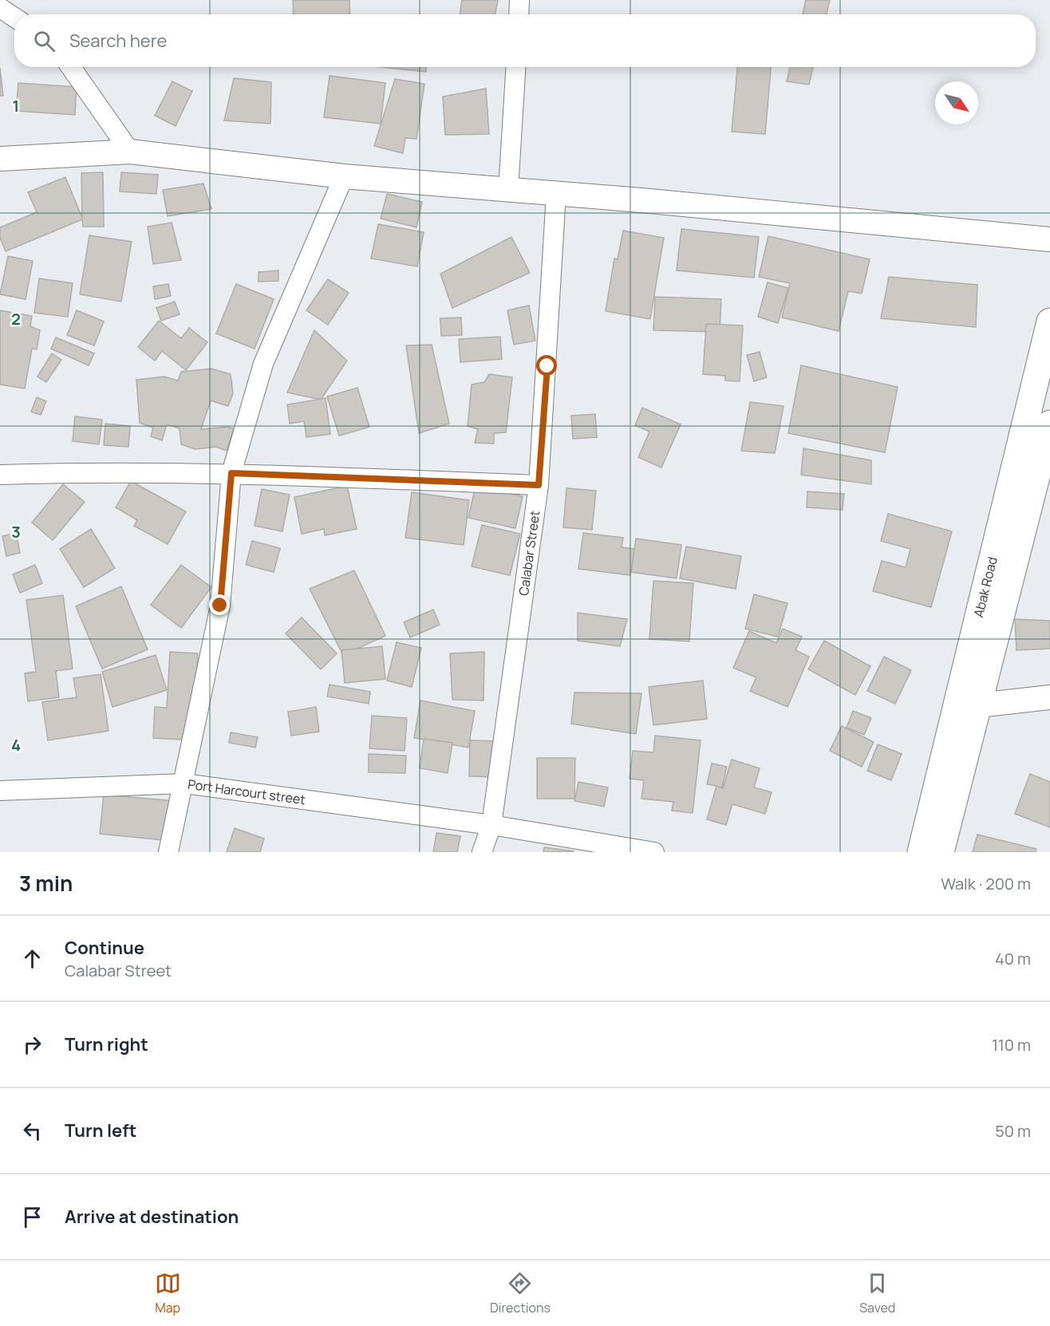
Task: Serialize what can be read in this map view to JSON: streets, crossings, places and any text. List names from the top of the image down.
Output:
{
  "streets": {
    "highway": ["Abak Road"],
    "street": ["Calabar Street", "Port Harcourt street"]
  },
  "crossings": [
    ["Calabar Street", "Port Harcourt street"]
  ],
  "north": "bottom right",
  "page": {
    "search": "Search here",
    "heading": ["3 min", "Walk · 200 m"],
    "list": [
      ["Continue", "Calabar Street", "40 m"],
      ["Turn right", "110 m"],
      ["Turn left", "50 m"],
      "Arrive at destination"
    ],
    "nav": ["Map", "Directions", "Saved"]
  },
  "grid": {
    "rows": [
      "1",
      "2",
      "3",
      "4"
    ]
  }
}
